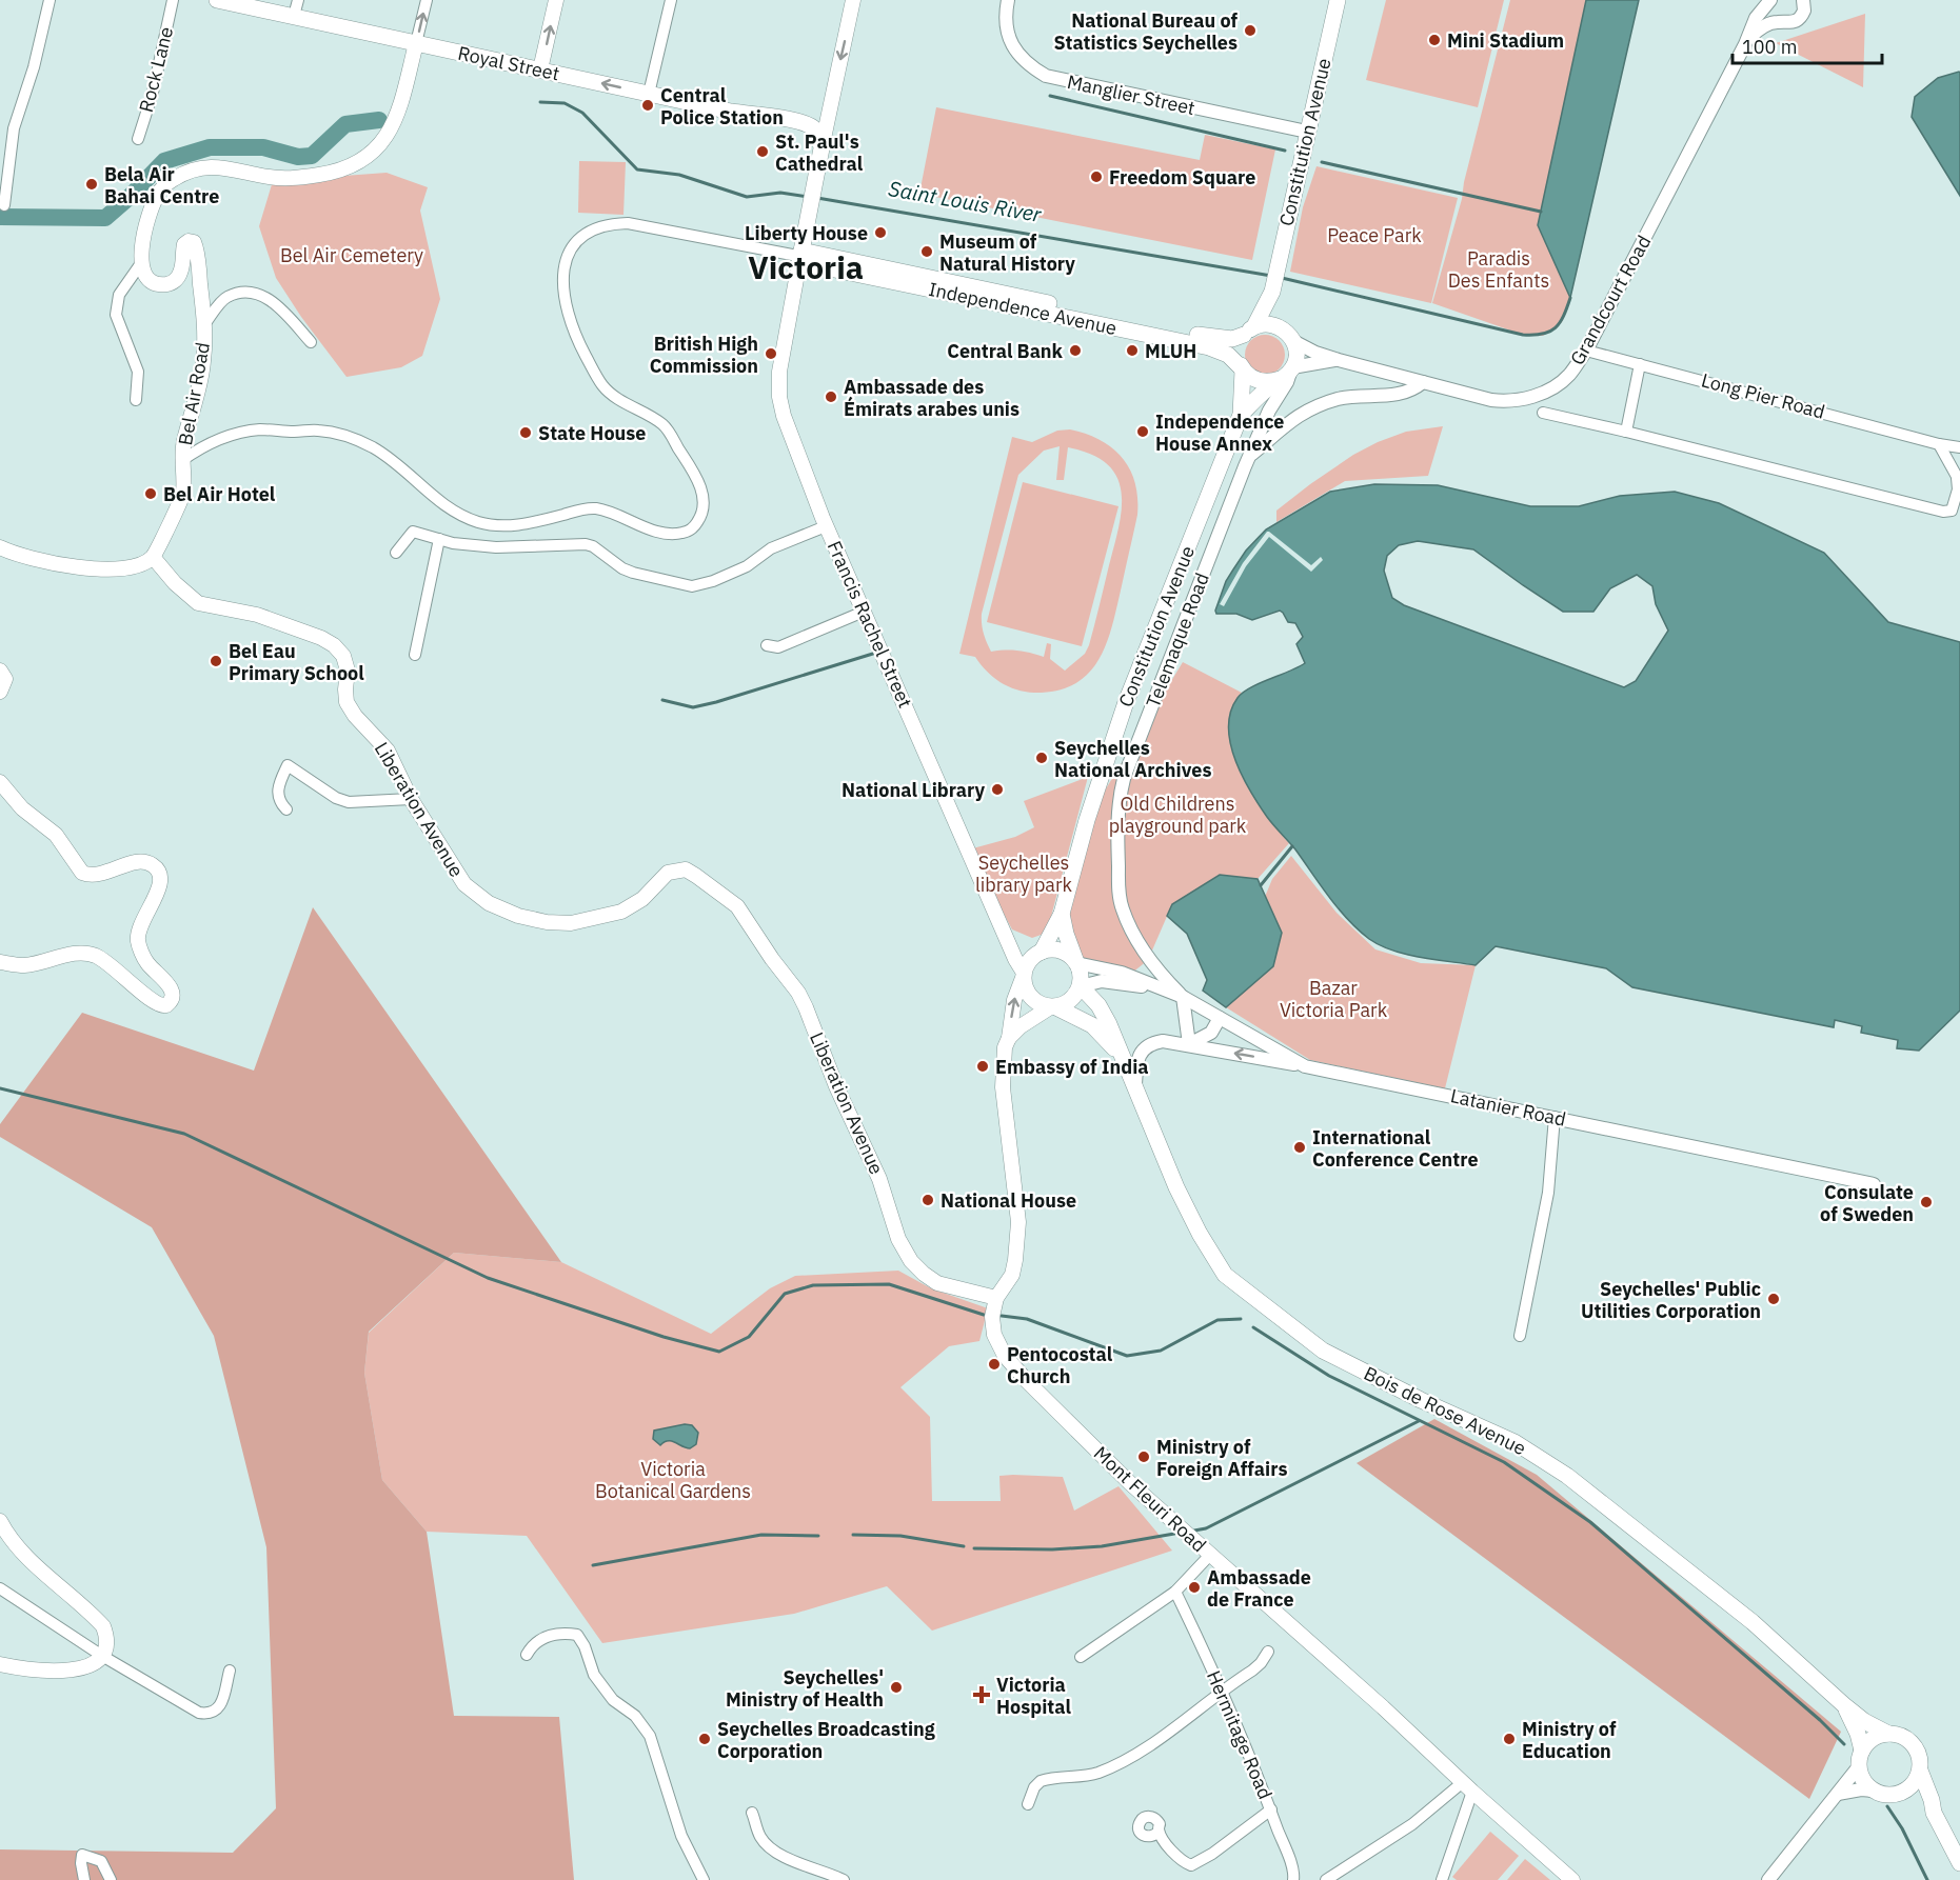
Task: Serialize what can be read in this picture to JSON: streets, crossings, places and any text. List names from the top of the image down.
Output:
{
  "streets": {
    "main road": [
      "Royal Street",
      "Constitution Avenue",
      "Independence Avenue",
      "Bel Air Road",
      "Francis Rachel Street",
      "Liberation Avenue",
      "Bois de Rose Avenue",
      "Mont Fleuri Road"
    ],
    "street": [
      "Rock Lane",
      "Manglier Street",
      "Grandcourt Road",
      "Long Pier Road",
      "Telemaque Road",
      "Latanier Road",
      "Hermitage Road"
    ]
  },
  "crossings": [
    ["Manglier Street", "Constitution Avenue"],
    ["Constitution Avenue", "Grandcourt Road"],
    ["Constitution Avenue", "Independence Avenue"],
    ["Constitution Avenue", "Francis Rachel Street"],
    ["Constitution Avenue", "Telemaque Road"],
    ["Constitution Avenue", "Latanier Road"],
    ["Constitution Avenue", "Bois de Rose Avenue"],
    ["Constitution Avenue", "Mont Fleuri Road"],
    ["Grandcourt Road", "Independence Avenue"],
    ["Grandcourt Road", "Long Pier Road"],
    ["Grandcourt Road", "Telemaque Road"],
    ["Independence Avenue", "Francis Rachel Street"],
    ["Independence Avenue", "Telemaque Road"],
    ["Bel Air Road", "Liberation Avenue"],
    ["Francis Rachel Street", "Latanier Road"],
    ["Francis Rachel Street", "Bois de Rose Avenue"],
    ["Francis Rachel Street", "Mont Fleuri Road"],
    ["Telemaque Road", "Latanier Road"],
    ["Liberation Avenue", "Mont Fleuri Road"],
    ["Latanier Road", "Bois de Rose Avenue"],
    ["Latanier Road", "Mont Fleuri Road"],
    ["Bois de Rose Avenue", "Mont Fleuri Road"]
  ],
  "districts": ["Victoria"],
  "water": ["Saint Louis River"],
  "parks": [
    "Peace Park",
    "Bel Air Cemetery",
    "Paradis Des Enfants",
    "Old Childrens playground park",
    "Seychelles library park",
    "Bazar Victoria Park",
    "Victoria Botanical Gardens"
  ],
  "places": {
    "other": [
      "National Bureau of Statistics Seychelles",
      "Mini Stadium",
      "Central Police Station",
      "St. Paul's Cathedral",
      "Freedom Square",
      "Bela Air Bahai Centre",
      "Liberty House",
      "Museum of Natural History",
      "Central Bank",
      "MLUH",
      "British High Commission",
      "Ambassade des Émirats arabes unis",
      "Independence House Annex",
      "State House",
      "Bel Air Hotel",
      "Bel Eau Primary School",
      "Seychelles National Archives",
      "National Library",
      "Embassy of India",
      "International Conference Centre",
      "National House",
      "Consulate of Sweden",
      "Seychelles' Public Utilities Corporation",
      "Pentocostal Church",
      "Ministry of Foreign Affairs",
      "Ambassade de France",
      "Seychelles' Ministry of Health",
      "Seychelles Broadcasting Corporation",
      "Ministry of Education"
    ],
    "health": ["Victoria Hospital"]
  },
  "scale_bar": "100 m"
}
